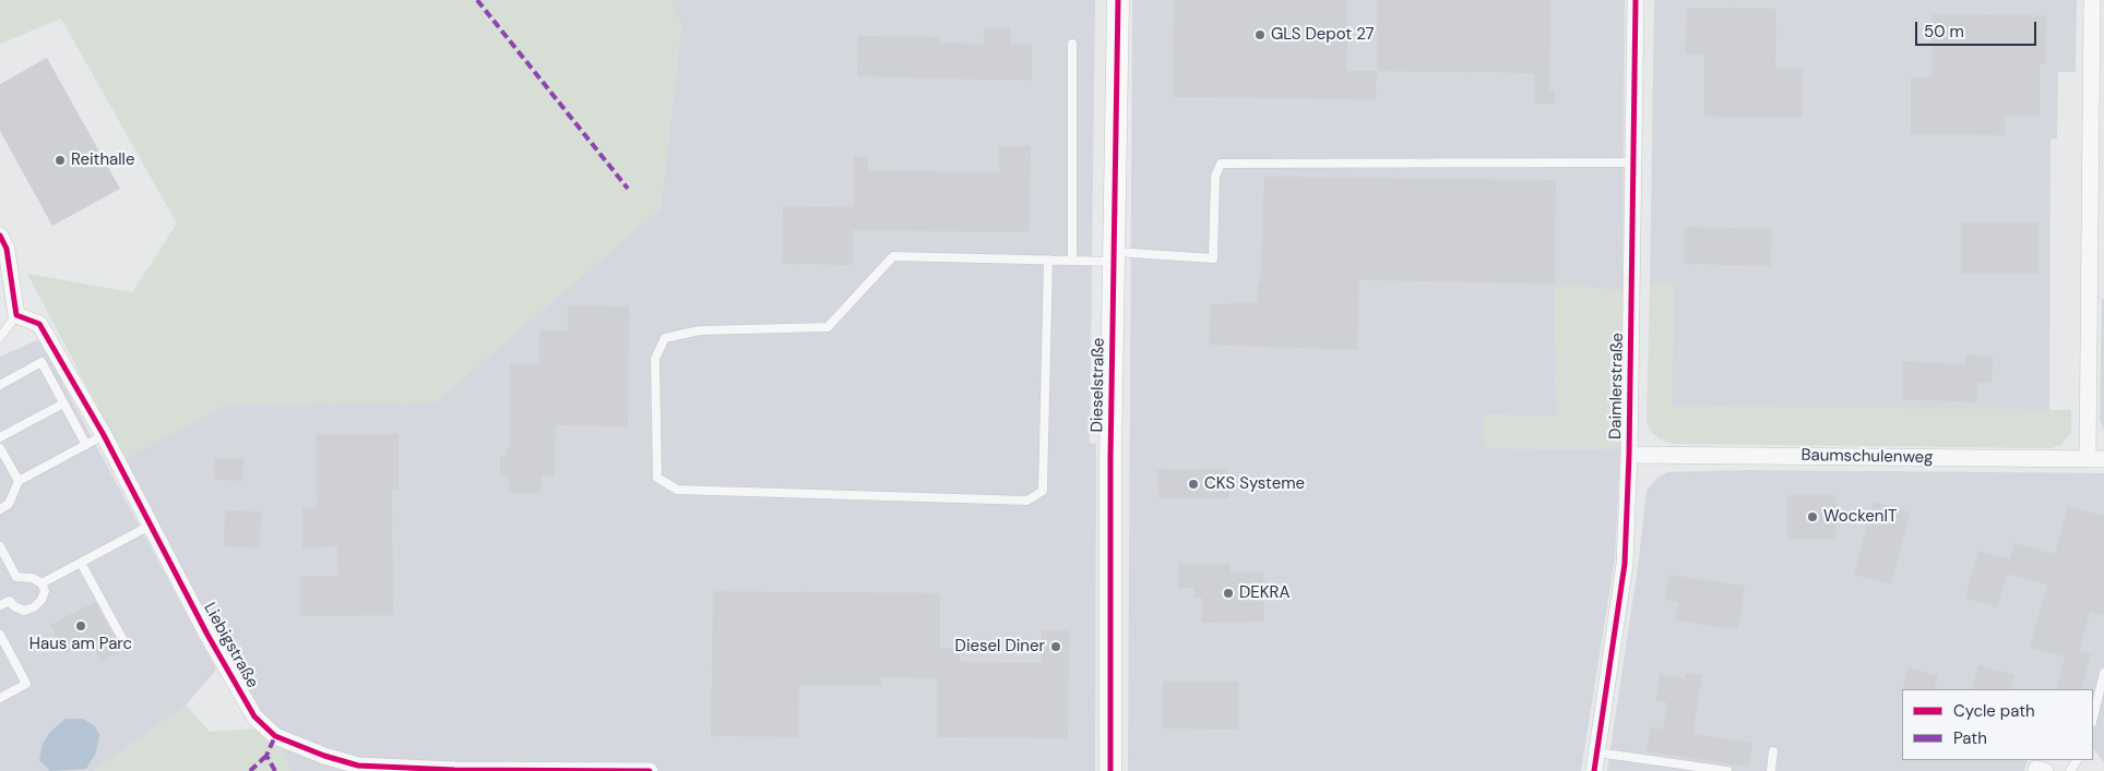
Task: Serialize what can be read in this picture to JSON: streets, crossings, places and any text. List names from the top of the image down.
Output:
{
  "streets": {
    "street": [
      "Dieselstraße",
      "Daimlerstraße",
      "Baumschulenweg",
      "Liebigstraße"
    ]
  },
  "crossings": [
    ["Daimlerstraße", "Baumschulenweg"]
  ],
  "places": [
    "GLS Depot 27",
    "Reithalle",
    "CKS Systeme",
    "WockenIT",
    "DEKRA",
    "Haus am Parc",
    "Diesel Diner"
  ],
  "legend": ["Cycle path", "Path"],
  "scale_bar": "50 m"
}
